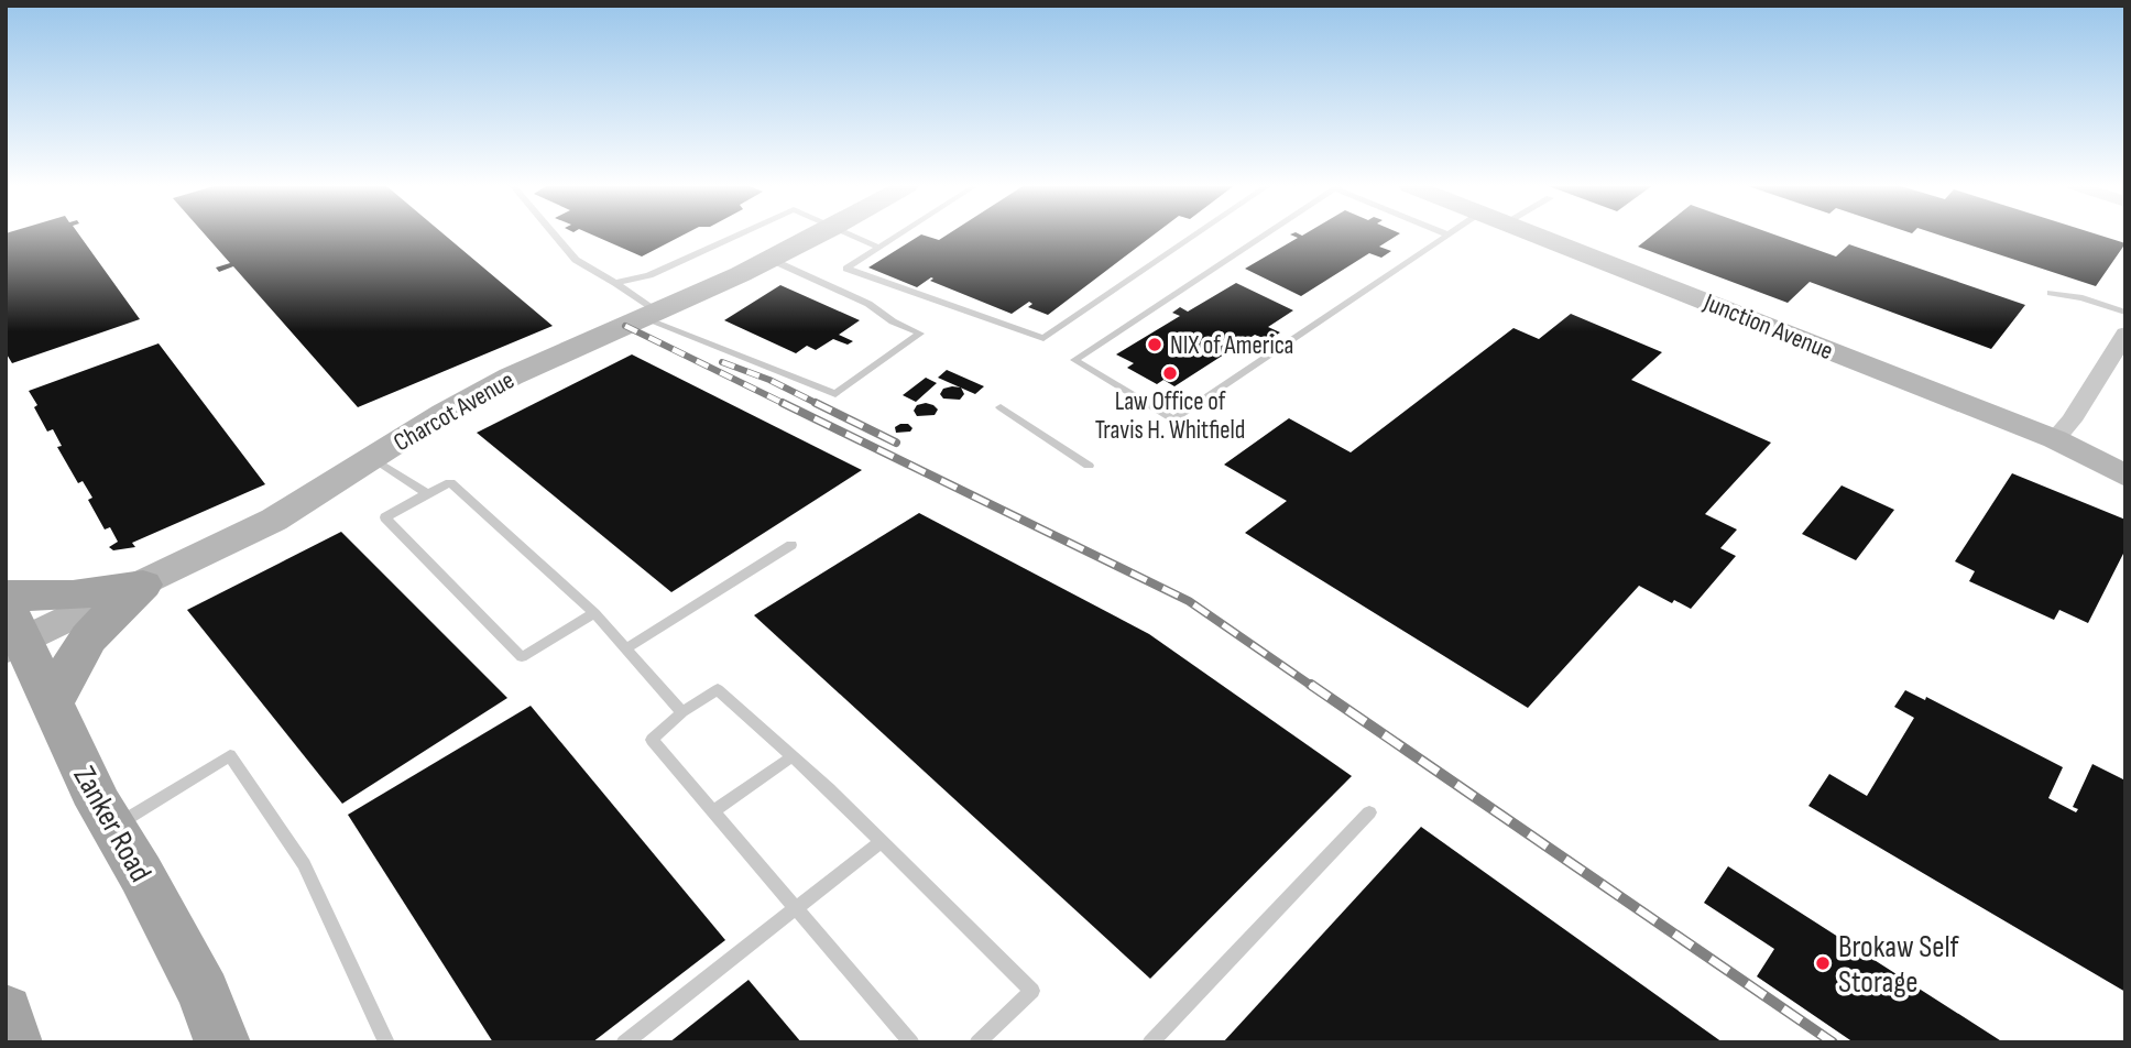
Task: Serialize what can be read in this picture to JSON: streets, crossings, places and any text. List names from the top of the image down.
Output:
{
  "streets": {
    "main road": ["Junction Avenue", "Charcot Avenue", "Zanker Road"]
  },
  "crossings": [
    ["Charcot Avenue", "Zanker Road"]
  ],
  "places": ["NIX of America", "Law Office of Travis H. Whitfield", "Brokaw Self Storage"]
}
